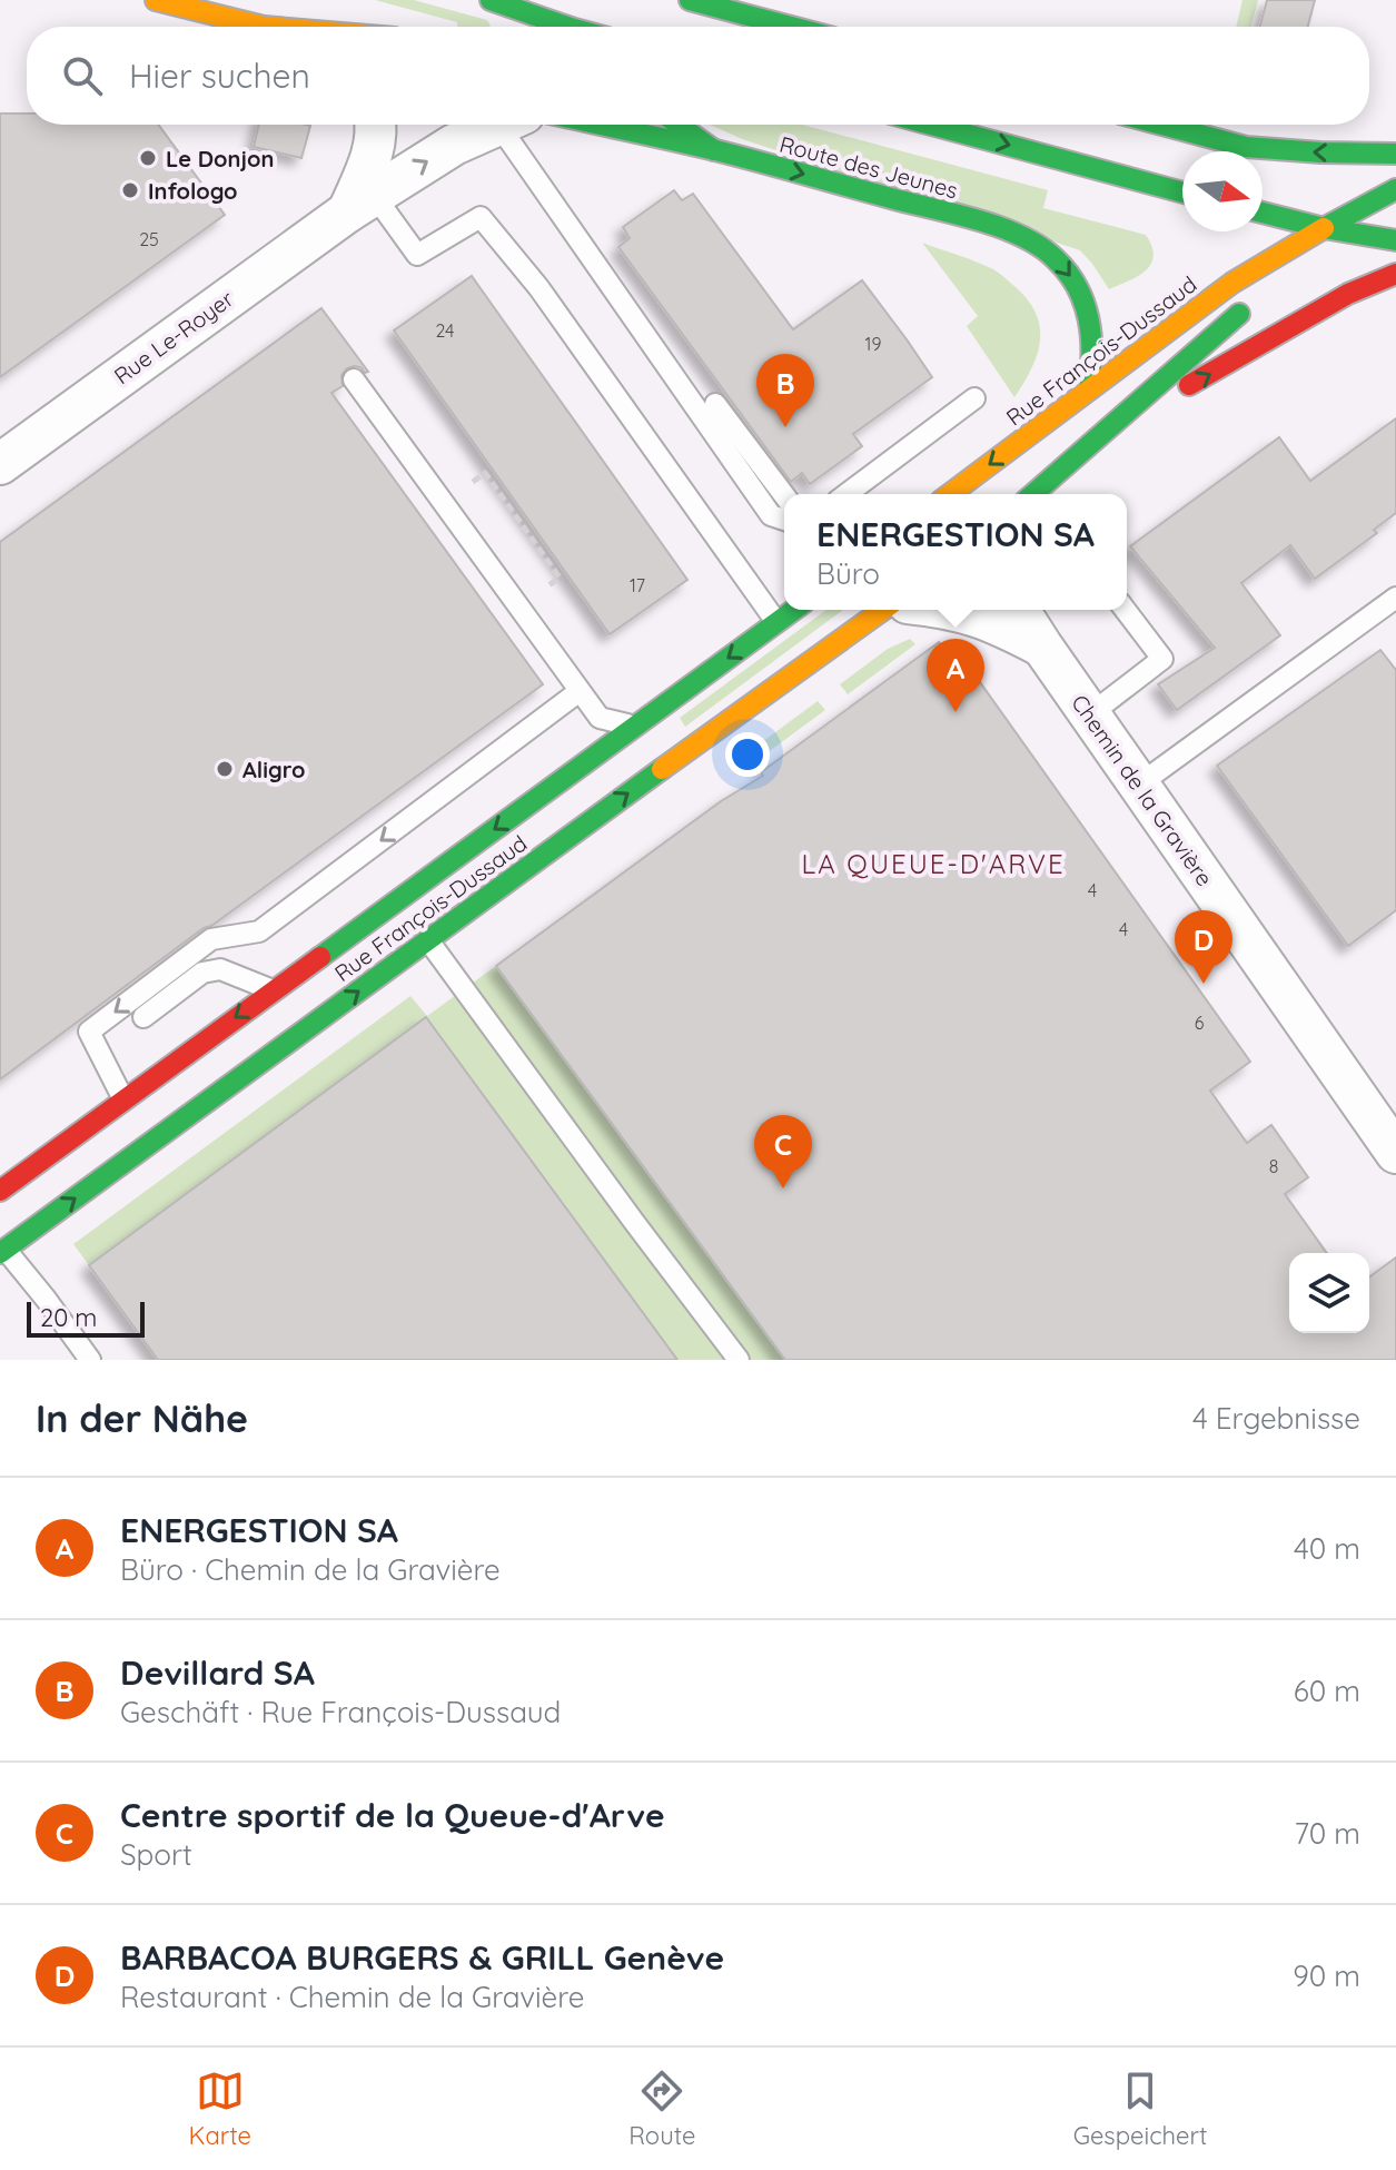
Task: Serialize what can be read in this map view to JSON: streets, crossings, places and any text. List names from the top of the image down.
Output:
{
  "streets": {
    "main road": ["Route des Jeunes", "Rue François-Dussaud"],
    "street": ["Rue Le-Royer", "Chemin de la Gravière"]
  },
  "crossings": [
    ["Route des Jeunes", "Rue François-Dussaud"]
  ],
  "districts": ["LA QUEUE-D'ARVE"],
  "places": ["Le Donjon", "Infologo", "Aligro"],
  "house_numbers": [
    "25",
    "24",
    "19",
    "17",
    "4",
    "4",
    "6",
    "8"
  ],
  "scale_bar": "20 m",
  "north": "right",
  "page": {
    "search": "Hier suchen",
    "pins": [
      "B",
      "A",
      "D",
      "C"
    ],
    "popup": ["ENERGESTION SA", "Büro"],
    "scale": "20 m",
    "heading": ["In der Nähe", "4 Ergebnisse"],
    "list": [
      {
        "mark": "A",
        "name": "ENERGESTION SA",
        "note": "Büro · Chemin de la Gravière",
        "value": "40 m"
      },
      {
        "mark": "B",
        "name": "Devillard SA",
        "note": "Geschäft · Rue François-Dussaud",
        "value": "60 m"
      },
      {
        "mark": "C",
        "name": "Centre sportif de la Queue-d'Arve",
        "note": "Sport",
        "value": "70 m"
      },
      {
        "mark": "D",
        "name": "BARBACOA BURGERS & GRILL Genève",
        "note": "Restaurant · Chemin de la Gravière",
        "value": "90 m"
      }
    ],
    "nav": ["Karte", "Route", "Gespeichert"]
  }
}
